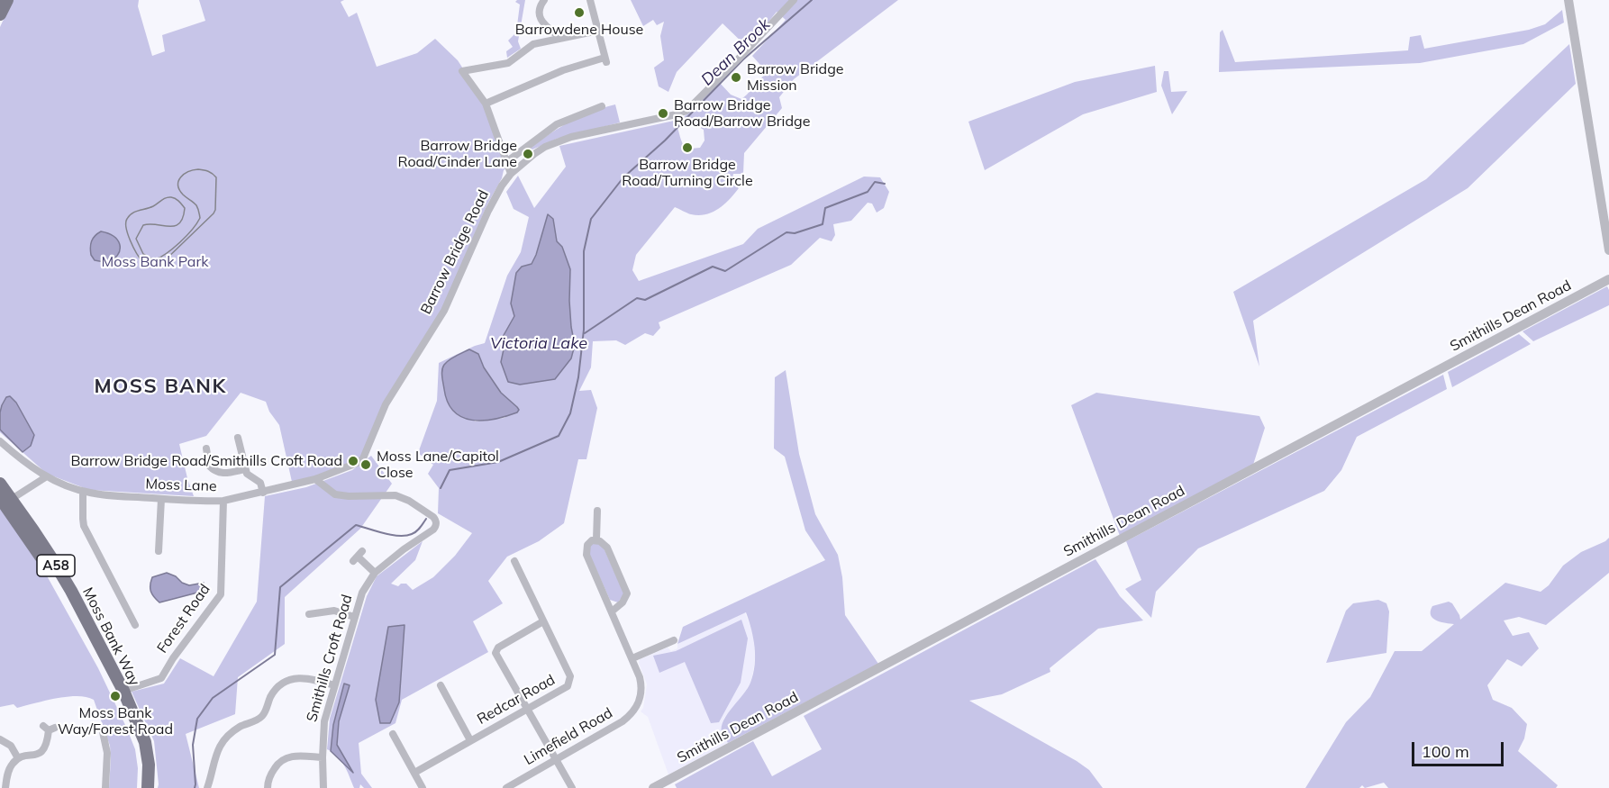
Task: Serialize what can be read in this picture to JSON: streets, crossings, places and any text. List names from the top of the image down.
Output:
{
  "streets": {
    "highway": ["A58", "Moss Bank Way"],
    "street": [
      "Barrow Bridge Road",
      "Smithills Dean Road",
      "Moss Lane",
      "Forest Road",
      "Smithills Croft Road",
      "Redcar Road",
      "Limefield Road"
    ]
  },
  "crossings": [
    ["Barrow Bridge Road", "Moss Lane"],
    ["Barrow Bridge Road", "Smithills Croft Road"],
    ["Moss Lane", "Forest Road"],
    ["Moss Lane", "Smithills Croft Road"],
    ["Forest Road", "Moss Bank Way"]
  ],
  "districts": ["MOSS BANK"],
  "water": ["Dean Brook", "Victoria Lake"],
  "parks": ["Moss Bank Park"],
  "places": [
    "Barrowdene House",
    "Barrow Bridge Mission",
    "Barrow Bridge Road/Barrow Bridge",
    "Barrow Bridge Road/Turning Circle",
    "Barrow Bridge Road/Cinder Lane",
    "Barrow Bridge Road/Smithills Croft Road",
    "Moss Lane/Capitol Close",
    "Moss Bank Way/Forest Road"
  ],
  "scale_bar": "100 m"
}
